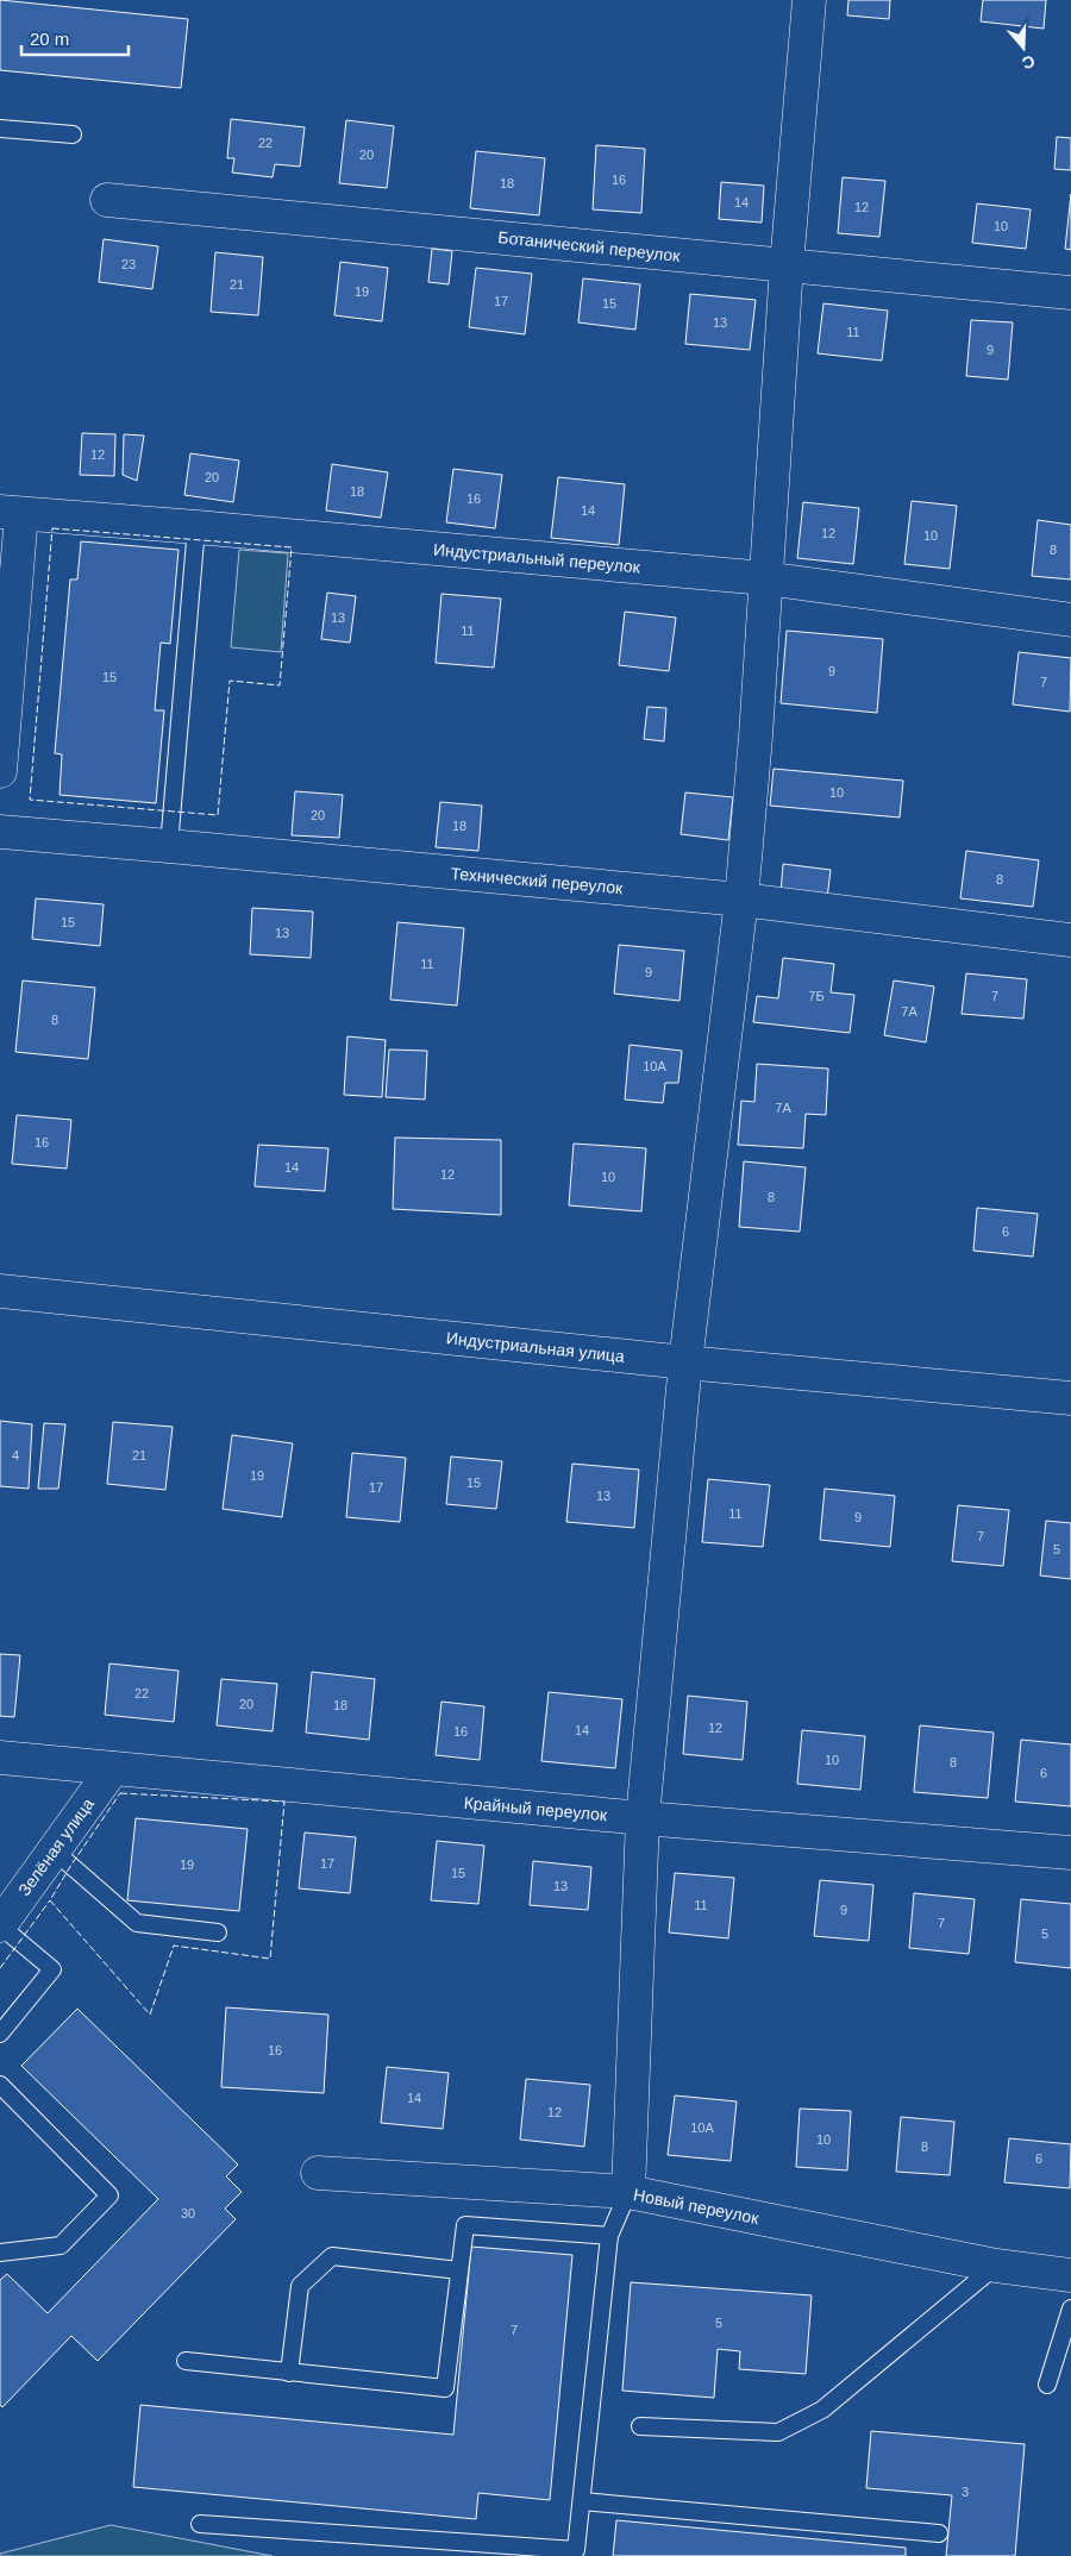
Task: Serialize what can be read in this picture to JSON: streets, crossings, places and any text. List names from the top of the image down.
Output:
{
  "streets": {
    "street": [
      "Ботанический переулок",
      "Индустриальный переулок",
      "Технический переулок",
      "Индустриальная улица",
      "Крайный переулок",
      "Зелёная улица",
      "Новый переулок"
    ]
  },
  "crossings": [
    ["Крайный переулок", "Зелёная улица"]
  ],
  "house_numbers": [
    "22",
    "20",
    "16",
    "18",
    "14",
    "12",
    "10",
    "23",
    "21",
    "19",
    "17",
    "15",
    "13",
    "11",
    "9",
    "12",
    "20",
    "18",
    "16",
    "14",
    "12",
    "10",
    "8",
    "13",
    "11",
    "9",
    "15",
    "7",
    "10",
    "20",
    "18",
    "8",
    "15",
    "13",
    "11",
    "9",
    "7Б",
    "7",
    "7А",
    "8",
    "10А",
    "7А",
    "16",
    "14",
    "12",
    "10",
    "8",
    "6",
    "4",
    "21",
    "19",
    "15",
    "17",
    "13",
    "11",
    "9",
    "7",
    "5",
    "22",
    "20",
    "18",
    "12",
    "14",
    "16",
    "10",
    "8",
    "6",
    "17",
    "19",
    "15",
    "13",
    "11",
    "9",
    "7",
    "5",
    "16",
    "14",
    "12",
    "10А",
    "10",
    "8",
    "6",
    "30",
    "5",
    "7",
    "3"
  ],
  "scale_bar": "20 m",
  "north": "bottom"
}
